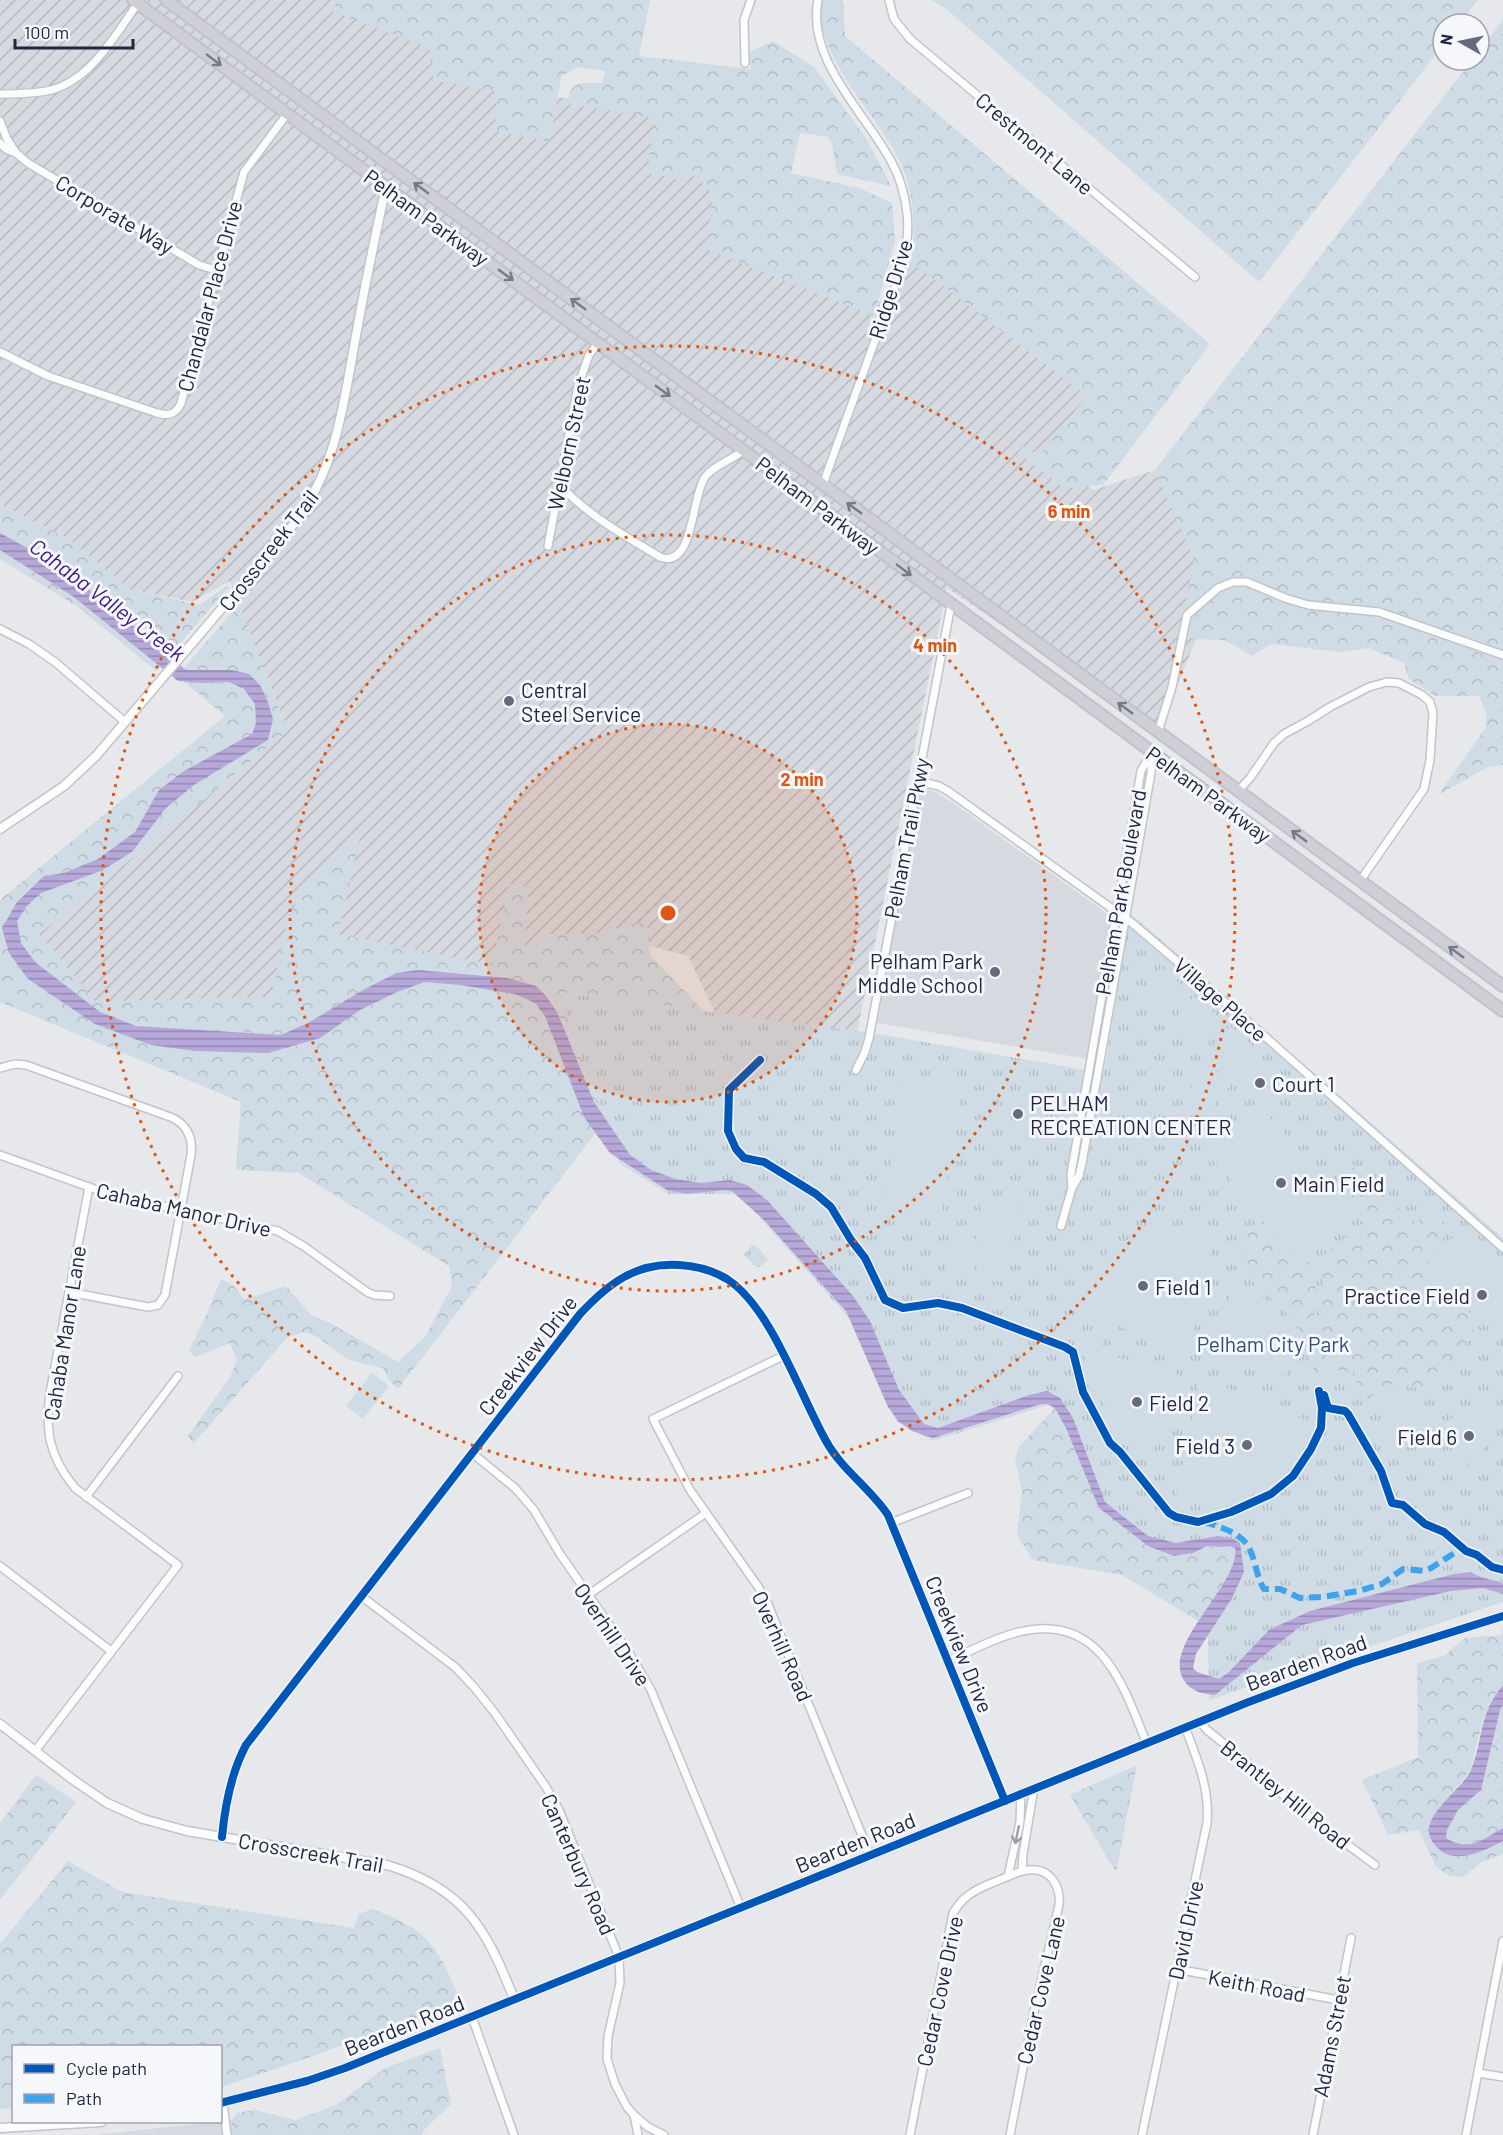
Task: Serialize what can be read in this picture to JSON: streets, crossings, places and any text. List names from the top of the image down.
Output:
{
  "streets": {
    "main road": ["Pelham Parkway"],
    "street": [
      "Crestmont Lane",
      "Corporate Way",
      "Ridge Drive",
      "Chandalar Place Drive",
      "Welborn Street",
      "Crosscreek Trail",
      "Pelham Trail Pkwy",
      "Pelham Park Boulevard",
      "Village Place",
      "Cahaba Manor Drive",
      "Cahaba Manor Lane",
      "Creekview Drive",
      "Overhill Drive",
      "Overhill Road",
      "Bearden Road",
      "Brantley Hill Road",
      "Canterbury Road",
      "David Drive",
      "Keith Road",
      "Cedar Cove Lane",
      "Cedar Cove Drive",
      "Adams Street"
    ]
  },
  "crossings": [
    ["Corporate Way", "Chandalar Place Drive"],
    ["Pelham Parkway", "Ridge Drive"],
    ["Pelham Parkway", "Chandalar Place Drive"],
    ["Pelham Parkway", "Welborn Street"],
    ["Pelham Parkway", "Crosscreek Trail"],
    ["Pelham Parkway", "Pelham Trail Pkwy"],
    ["Pelham Parkway", "Pelham Park Boulevard"],
    ["Crosscreek Trail", "Creekview Drive"],
    ["Crosscreek Trail", "Bearden Road"],
    ["Pelham Trail Pkwy", "Village Place"],
    ["Pelham Park Boulevard", "Village Place"],
    ["Cahaba Manor Drive", "Cahaba Manor Lane"],
    ["Creekview Drive", "Overhill Drive"],
    ["Creekview Drive", "Overhill Road"],
    ["Creekview Drive", "Bearden Road"],
    ["Creekview Drive", "Canterbury Road"],
    ["Overhill Drive", "Bearden Road"],
    ["Overhill Road", "Bearden Road"],
    ["Bearden Road", "Brantley Hill Road"],
    ["Bearden Road", "Canterbury Road"],
    ["Bearden Road", "David Drive"],
    ["David Drive", "Keith Road"],
    ["Keith Road", "Adams Street"],
    ["Cedar Cove Lane", "Cedar Cove Drive"]
  ],
  "water": ["Cahaba Valley Creek"],
  "parks": ["Pelham City Park"],
  "places": [
    "Central Steel Service",
    "Pelham Park Middle School",
    "Court 1",
    "PELHAM RECREATION CENTER",
    "Main Field",
    "Field 1",
    "Practice Field",
    "Field 2",
    "Field 6",
    "Field 3"
  ],
  "legend": ["Cycle path", "Path"],
  "scale_bar": "100 m",
  "north": "left",
  "rings": ["6 min", "4 min", "2 min"]
}
